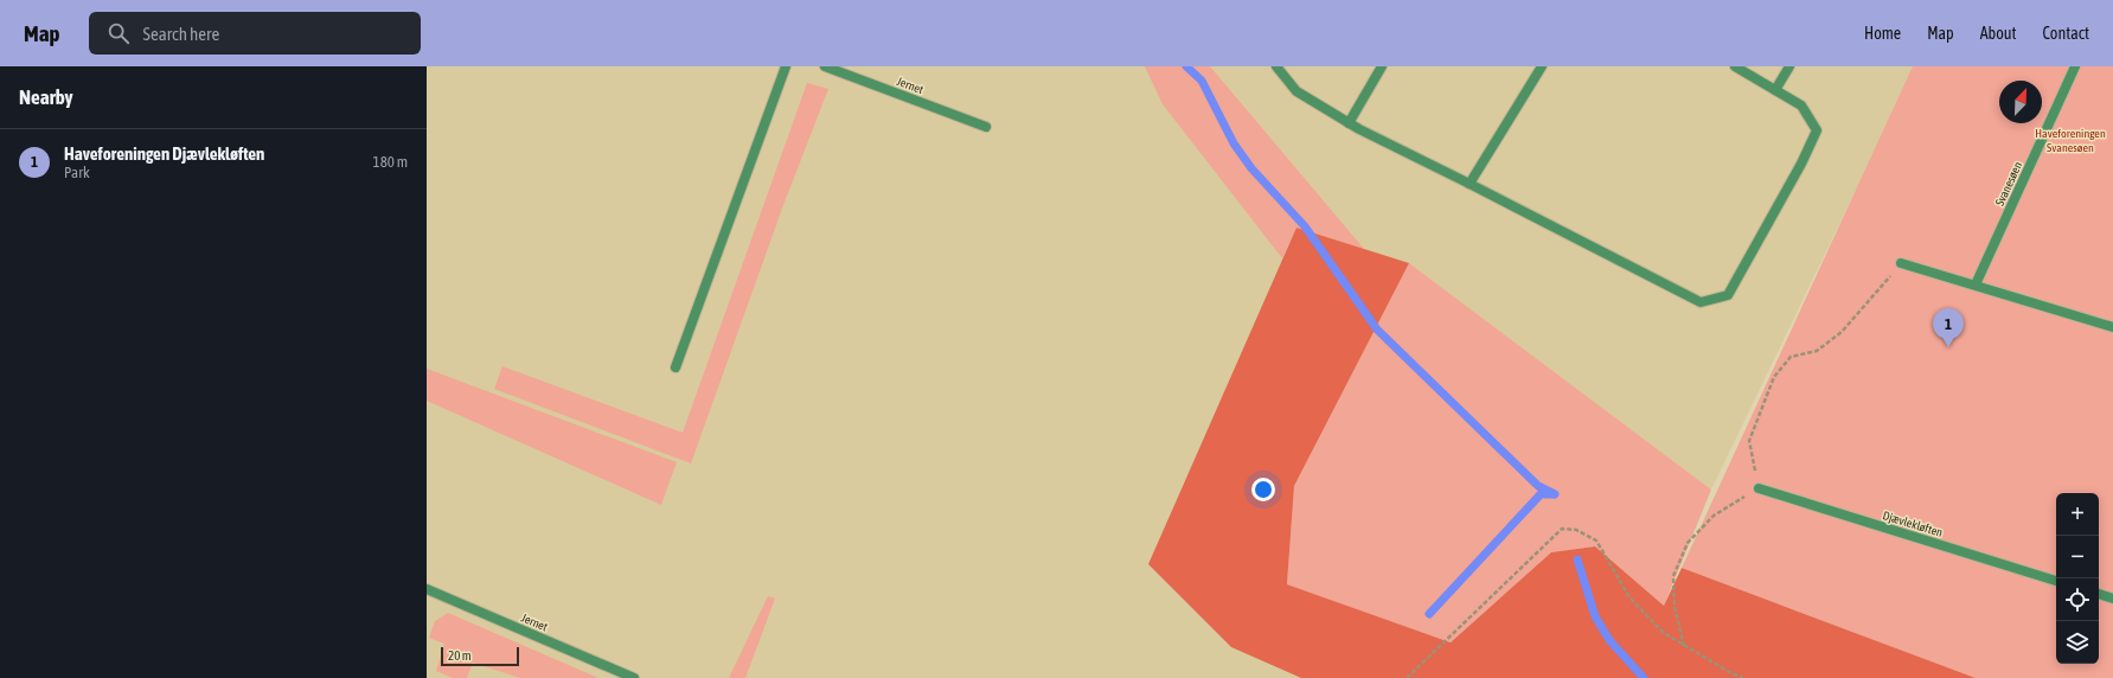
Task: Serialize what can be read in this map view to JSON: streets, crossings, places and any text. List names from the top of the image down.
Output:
{
  "streets": {
    "street": ["Jernet", "Svanesøen", "Djævlekløften"]
  },
  "parks": ["Haveforeningen Svanesøen"],
  "scale_bar": "20 m",
  "north": "top right",
  "page": {
    "header": "Map",
    "search": "Search here",
    "nav": [
      "Home",
      "Map",
      "About",
      "Contact"
    ],
    "heading": "Nearby",
    "list": [
      {
        "mark": "1",
        "name": "Haveforeningen Djævlekløften",
        "note": "Park",
        "value": "180 m"
      }
    ],
    "pins": "1",
    "map_buttons": ["+", "−"],
    "scale": "20 m"
  }
}
